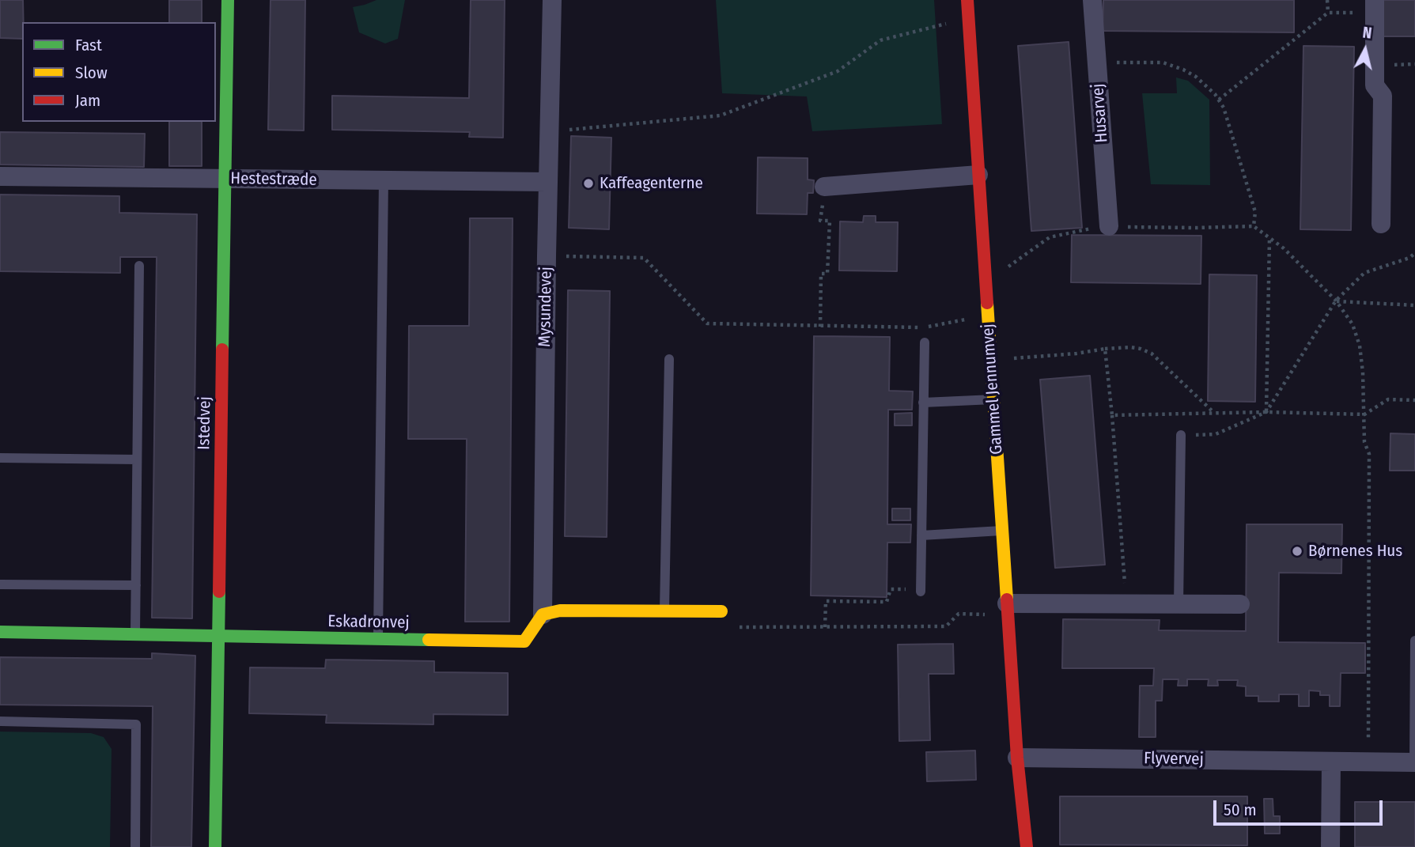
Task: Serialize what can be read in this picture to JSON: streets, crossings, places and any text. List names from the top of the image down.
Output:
{
  "streets": {
    "street": [
      "Husarvej",
      "Hestestræde",
      "Mysundevej",
      "Gammel Jennumvej",
      "Istedvej",
      "Eskadronvej",
      "Flyvervej"
    ]
  },
  "crossings": [
    ["Hestestræde", "Mysundevej"],
    ["Hestestræde", "Istedvej"],
    ["Mysundevej", "Eskadronvej"],
    ["Gammel Jennumvej", "Flyvervej"],
    ["Istedvej", "Eskadronvej"]
  ],
  "places": ["Kaffeagenterne", "Børnenes Hus"],
  "legend": ["Fast", "Slow", "Jam"],
  "scale_bar": "50 m",
  "north": "top"
}
